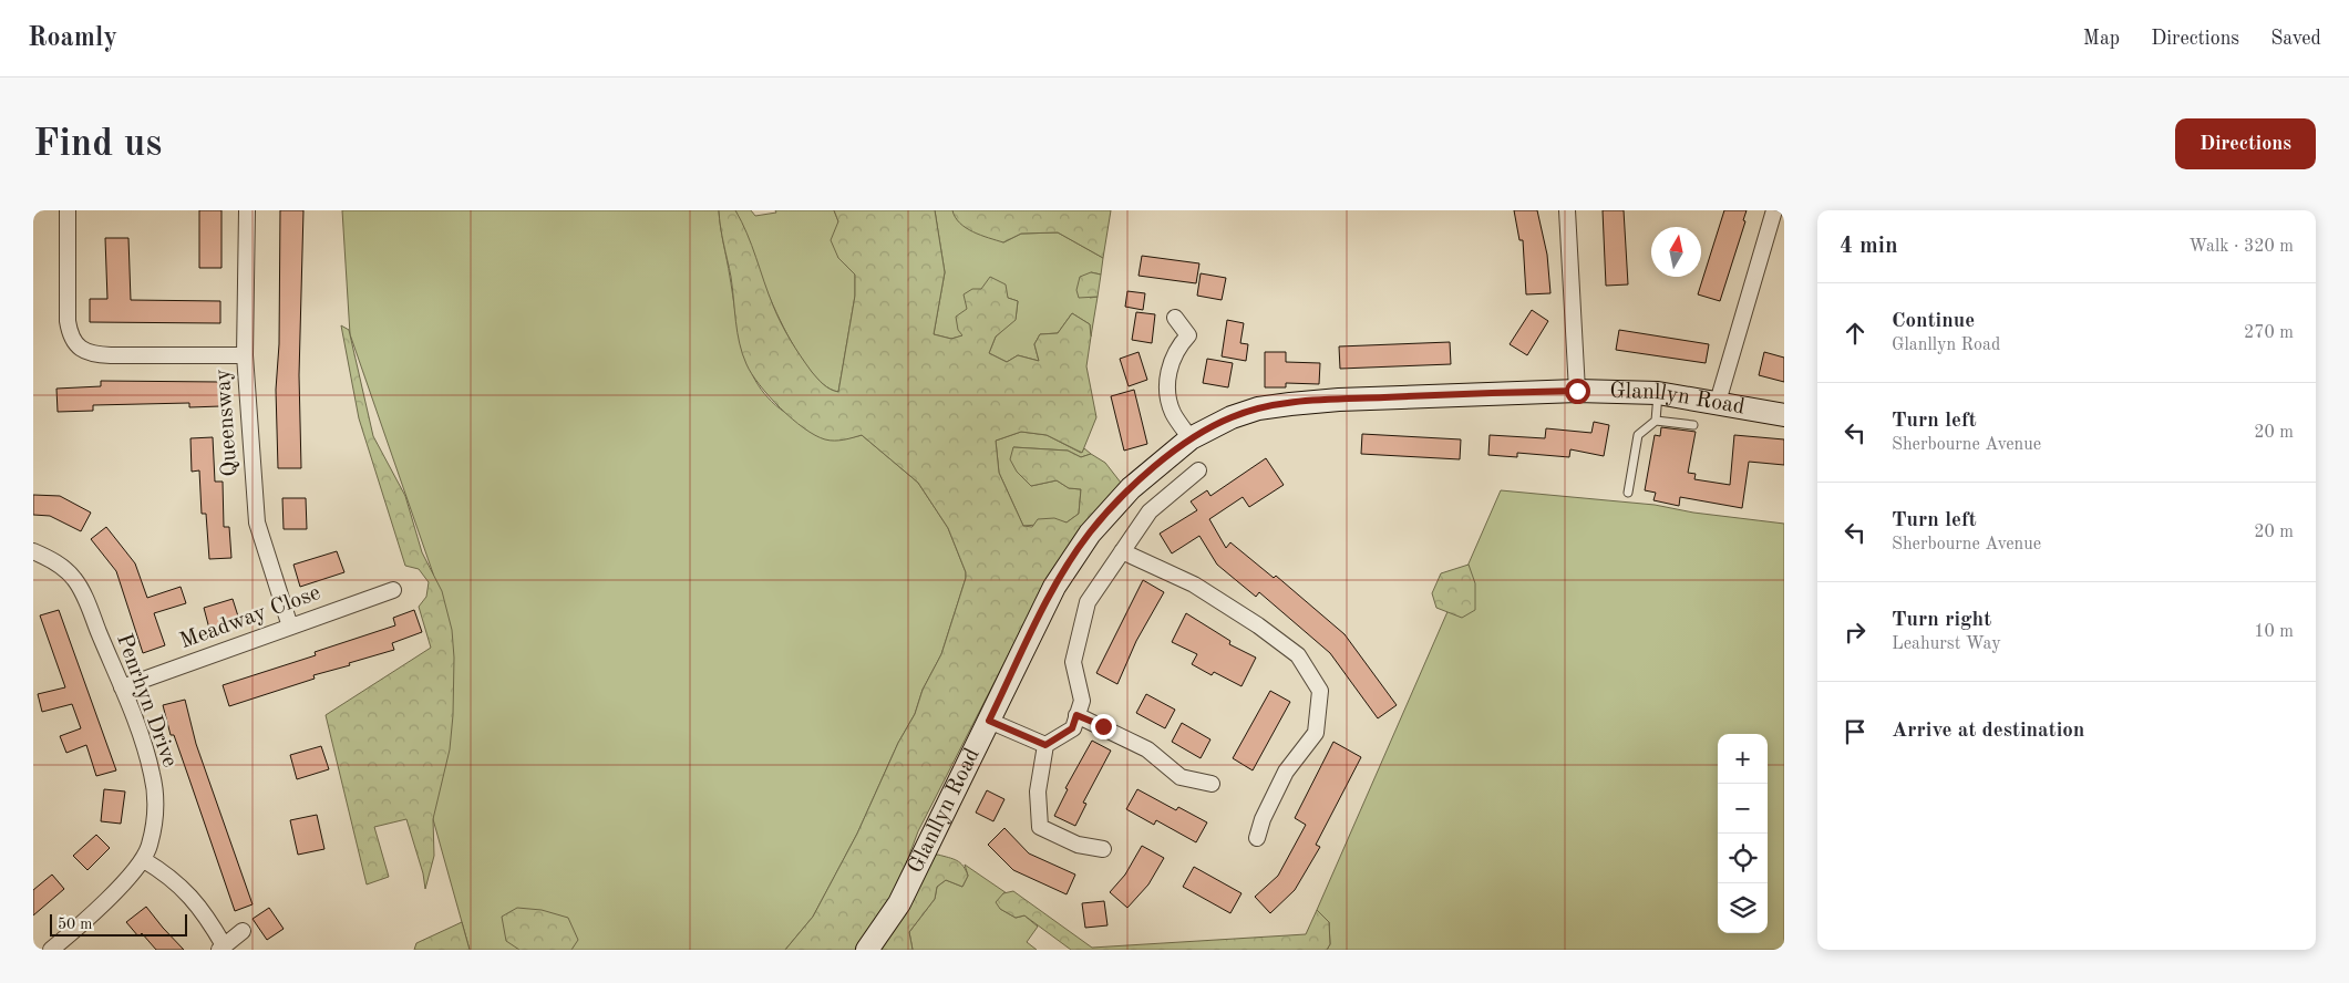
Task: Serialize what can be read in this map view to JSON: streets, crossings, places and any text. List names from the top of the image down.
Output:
{
  "streets": {
    "street": [
      "Glanllyn Road",
      "Queensway",
      "Meadway Close",
      "Penrhyn Drive"
    ]
  },
  "crossings": [
    ["Queensway", "Meadway Close"],
    ["Meadway Close", "Penrhyn Drive"]
  ],
  "scale_bar": "50 m",
  "north": "top",
  "page": {
    "header": "Roamly",
    "nav": ["Map", "Directions", "Saved"],
    "buttons": "Directions",
    "title": "Find us",
    "heading": ["4 min", "Walk · 320 m"],
    "list": [
      ["Continue", "Glanllyn Road", "270 m"],
      ["Turn left", "Sherbourne Avenue", "20 m"],
      ["Turn left", "Sherbourne Avenue", "20 m"],
      ["Turn right", "Leahurst Way", "10 m"],
      "Arrive at destination"
    ],
    "map_buttons": ["+", "−"],
    "scale": "50 m"
  }
}
